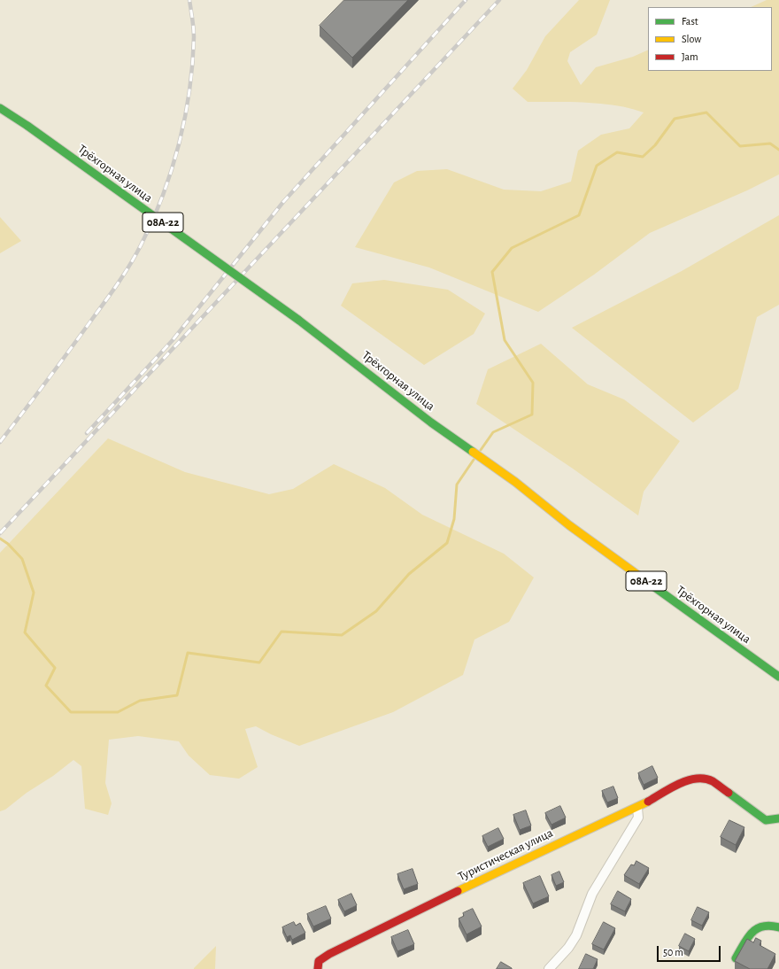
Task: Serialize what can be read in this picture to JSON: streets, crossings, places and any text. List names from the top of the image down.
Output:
{
  "streets": {
    "main road": ["Трёхгорная улица", "08А-22", "Туристическая улица"]
  },
  "legend": ["Fast", "Slow", "Jam"],
  "scale_bar": "50 m"
}
